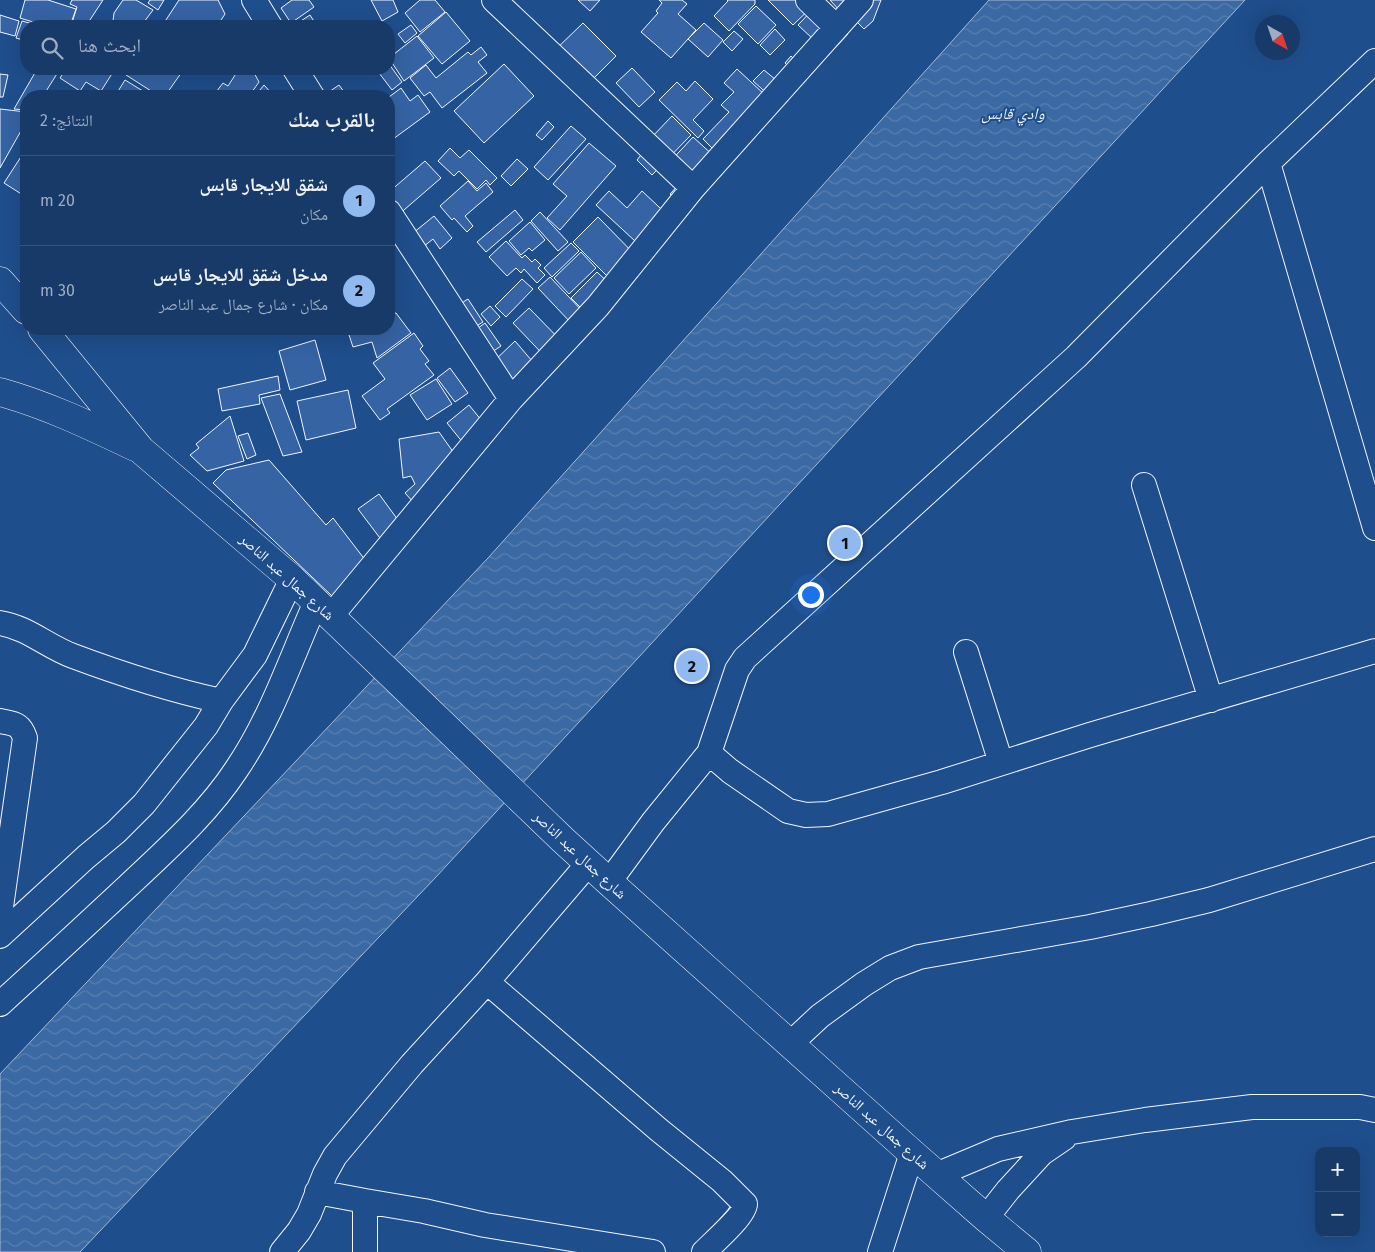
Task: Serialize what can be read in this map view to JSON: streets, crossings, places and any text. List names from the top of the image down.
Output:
{
  "streets": {
    "main road": ["شارع جمال عبد الناصر"]
  },
  "water": ["وادي قابس"],
  "north": "bottom right",
  "page": {
    "search": "ابحث هنا",
    "heading": ["بالقرب منك", "النتائج: 2"],
    "list": [
      {
        "mark": "1",
        "name": "شقق للايجار قابس",
        "note": "مكان",
        "value": "20 m"
      },
      {
        "mark": "2",
        "name": "مدخل شقق للايجار قابس",
        "note": "مكان · شارع جمال عبد الناصر",
        "value": "30 m"
      }
    ],
    "pins": ["1", "2"],
    "map_buttons": ["+", "−"]
  }
}
